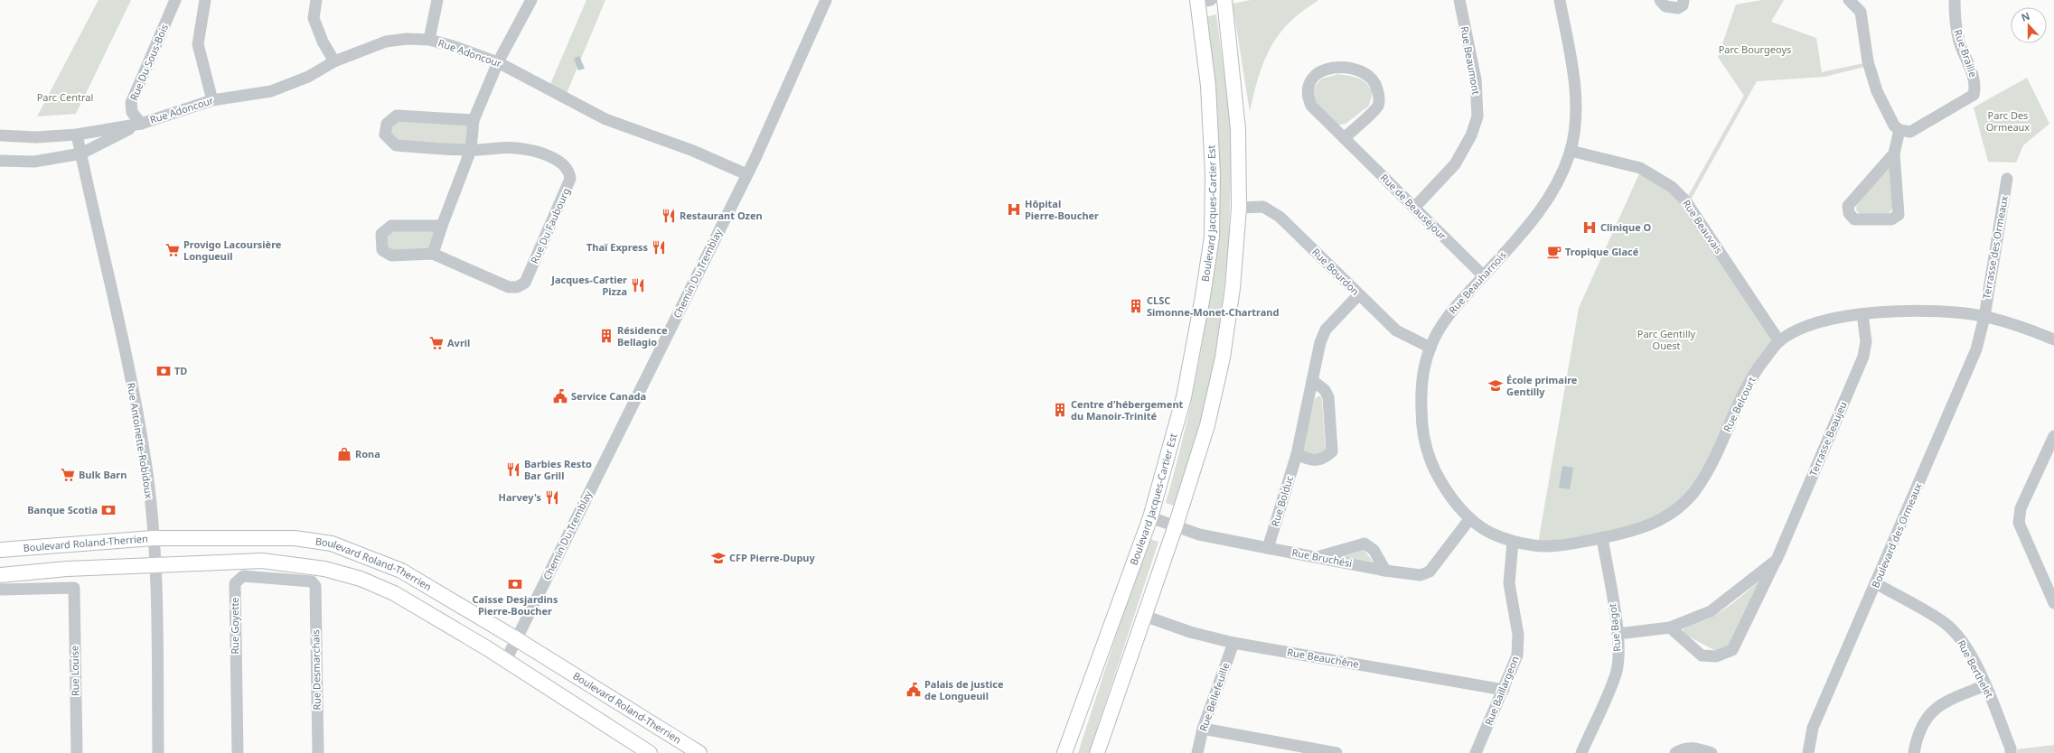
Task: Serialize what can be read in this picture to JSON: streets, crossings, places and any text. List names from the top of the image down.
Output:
{
  "streets": {
    "main road": ["Boulevard Jacques-Cartier Est", "Boulevard Roland-Therrien"],
    "street": [
      "Rue Adoncour",
      "Rue Braille",
      "Rue Beaumont",
      "Rue Du Sous-Bois",
      "Rue de Beauséjour",
      "Rue Du Faubourg",
      "Rue Beauvais",
      "Terrasse des Ormeaux",
      "Rue Bourdon",
      "Chemin Du Tremblay",
      "Rue Beauharnois",
      "Rue Belcourt",
      "Terrasse Beaujeu",
      "Rue Antoinette-Robidoux",
      "Rue Bolduc",
      "Boulevard des Ormeaux",
      "Rue Bruchési",
      "Rue Goyette",
      "Rue Bagot",
      "Rue Beauchêne",
      "Rue Berthelet",
      "Rue Desmarchais",
      "Rue Louise",
      "Rue Baillargeon",
      "Rue Bellefeuille"
    ]
  },
  "crossings": [
    ["Rue Adoncour", "Rue Du Sous-Bois"],
    ["Rue Adoncour", "Chemin Du Tremblay"],
    ["Rue Adoncour", "Rue Antoinette-Robidoux"],
    ["Rue Beaumont", "Rue de Beauséjour"],
    ["Rue de Beauséjour", "Rue Beauharnois"],
    ["Boulevard Jacques-Cartier Est", "Rue Bruchési"],
    ["Rue Beauvais", "Rue Beauharnois"],
    ["Rue Beauvais", "Rue Belcourt"],
    ["Terrasse des Ormeaux", "Rue Belcourt"],
    ["Terrasse des Ormeaux", "Boulevard des Ormeaux"],
    ["Rue Bourdon", "Rue Beauharnois"],
    ["Rue Bourdon", "Rue Bolduc"],
    ["Chemin Du Tremblay", "Boulevard Roland-Therrien"],
    ["Rue Beauharnois", "Rue Belcourt"],
    ["Rue Beauharnois", "Rue Bruchési"],
    ["Rue Beauharnois", "Rue Baillargeon"],
    ["Rue Belcourt", "Terrasse Beaujeu"],
    ["Rue Belcourt", "Boulevard des Ormeaux"],
    ["Rue Belcourt", "Rue Bagot"],
    ["Rue Belcourt", "Rue Baillargeon"],
    ["Terrasse Beaujeu", "Rue Bagot"],
    ["Rue Antoinette-Robidoux", "Boulevard Roland-Therrien"],
    ["Rue Bolduc", "Rue Bruchési"],
    ["Boulevard des Ormeaux", "Rue Berthelet"],
    ["Rue Goyette", "Rue Desmarchais"],
    ["Rue Beauchêne", "Rue Baillargeon"],
    ["Rue Beauchêne", "Rue Bellefeuille"]
  ],
  "parks": [
    "Parc Bourgeoys",
    "Parc Central",
    "Parc Des Ormeaux",
    "Parc Gentilly Ouest"
  ],
  "places": {
    "hospital": ["Hôpital Pierre-Boucher", "Clinique O"],
    "restaurant": [
      "Restaurant Ozen",
      "Thaï Express",
      "Jacques-Cartier Pizza",
      "Barbies Resto Bar Grill",
      "Harvey's"
    ],
    "supermarket": ["Provigo Lacoursière Longueuil", "Avril", "Bulk Barn"],
    "cafe": ["Tropique Glacé"],
    "building": ["CLSC Simonne-Monet-Chartrand", "Résidence Bellagio", "Centre d'hébergement du Manoir-Trinité"],
    "bank": ["TD", "Banque Scotia", "Caisse Desjardins Pierre-Boucher"],
    "school or university": ["École primaire Gentilly", "CFP Pierre-Dupuy"],
    "public building": ["Service Canada", "Palais de justice de Longueuil"],
    "shop": ["Rona"]
  },
  "north": "top"
}
